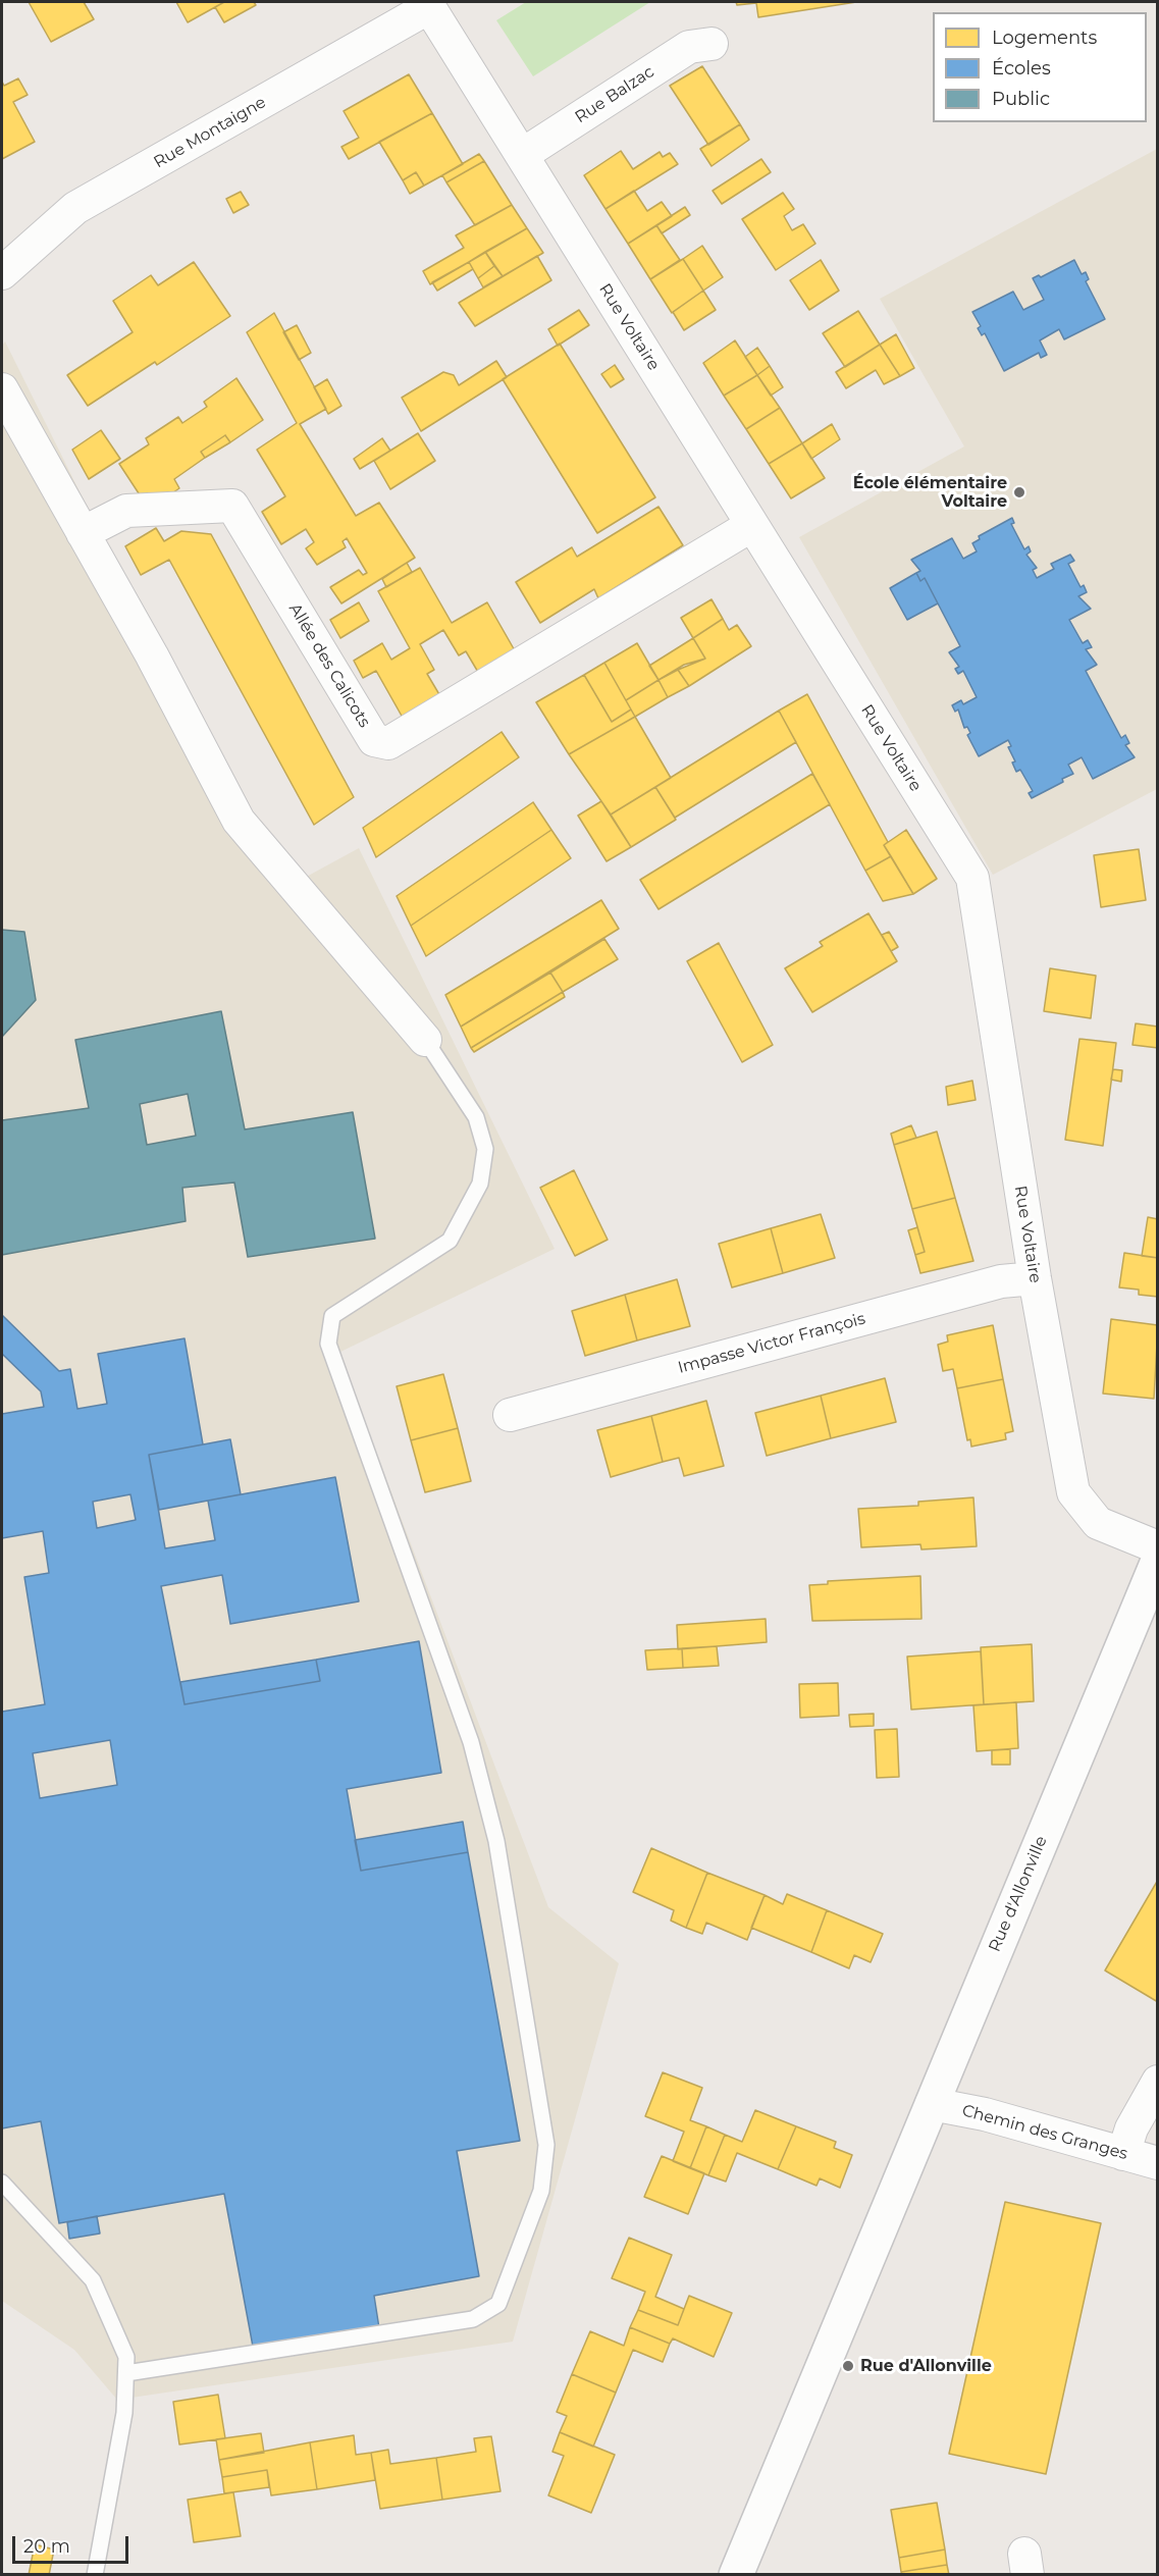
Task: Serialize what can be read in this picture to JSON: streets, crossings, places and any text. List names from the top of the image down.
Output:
{
  "streets": {
    "main road": ["Rue d'Allonville"],
    "street": [
      "Rue Balzac",
      "Rue Montaigne",
      "Rue Voltaire",
      "Allée des Calicots",
      "Impasse Victor François",
      "Chemin des Granges"
    ]
  },
  "crossings": [
    ["Rue Balzac", "Rue Voltaire"],
    ["Rue Montaigne", "Rue Voltaire"],
    ["Rue Voltaire", "Allée des Calicots"],
    ["Rue Voltaire", "Impasse Victor François"],
    ["Rue d'Allonville", "Chemin des Granges"]
  ],
  "places": ["École élémentaire Voltaire", "Rue d'Allonville"],
  "legend": ["Logements", "Écoles", "Public"],
  "scale_bar": "20 m"
}
